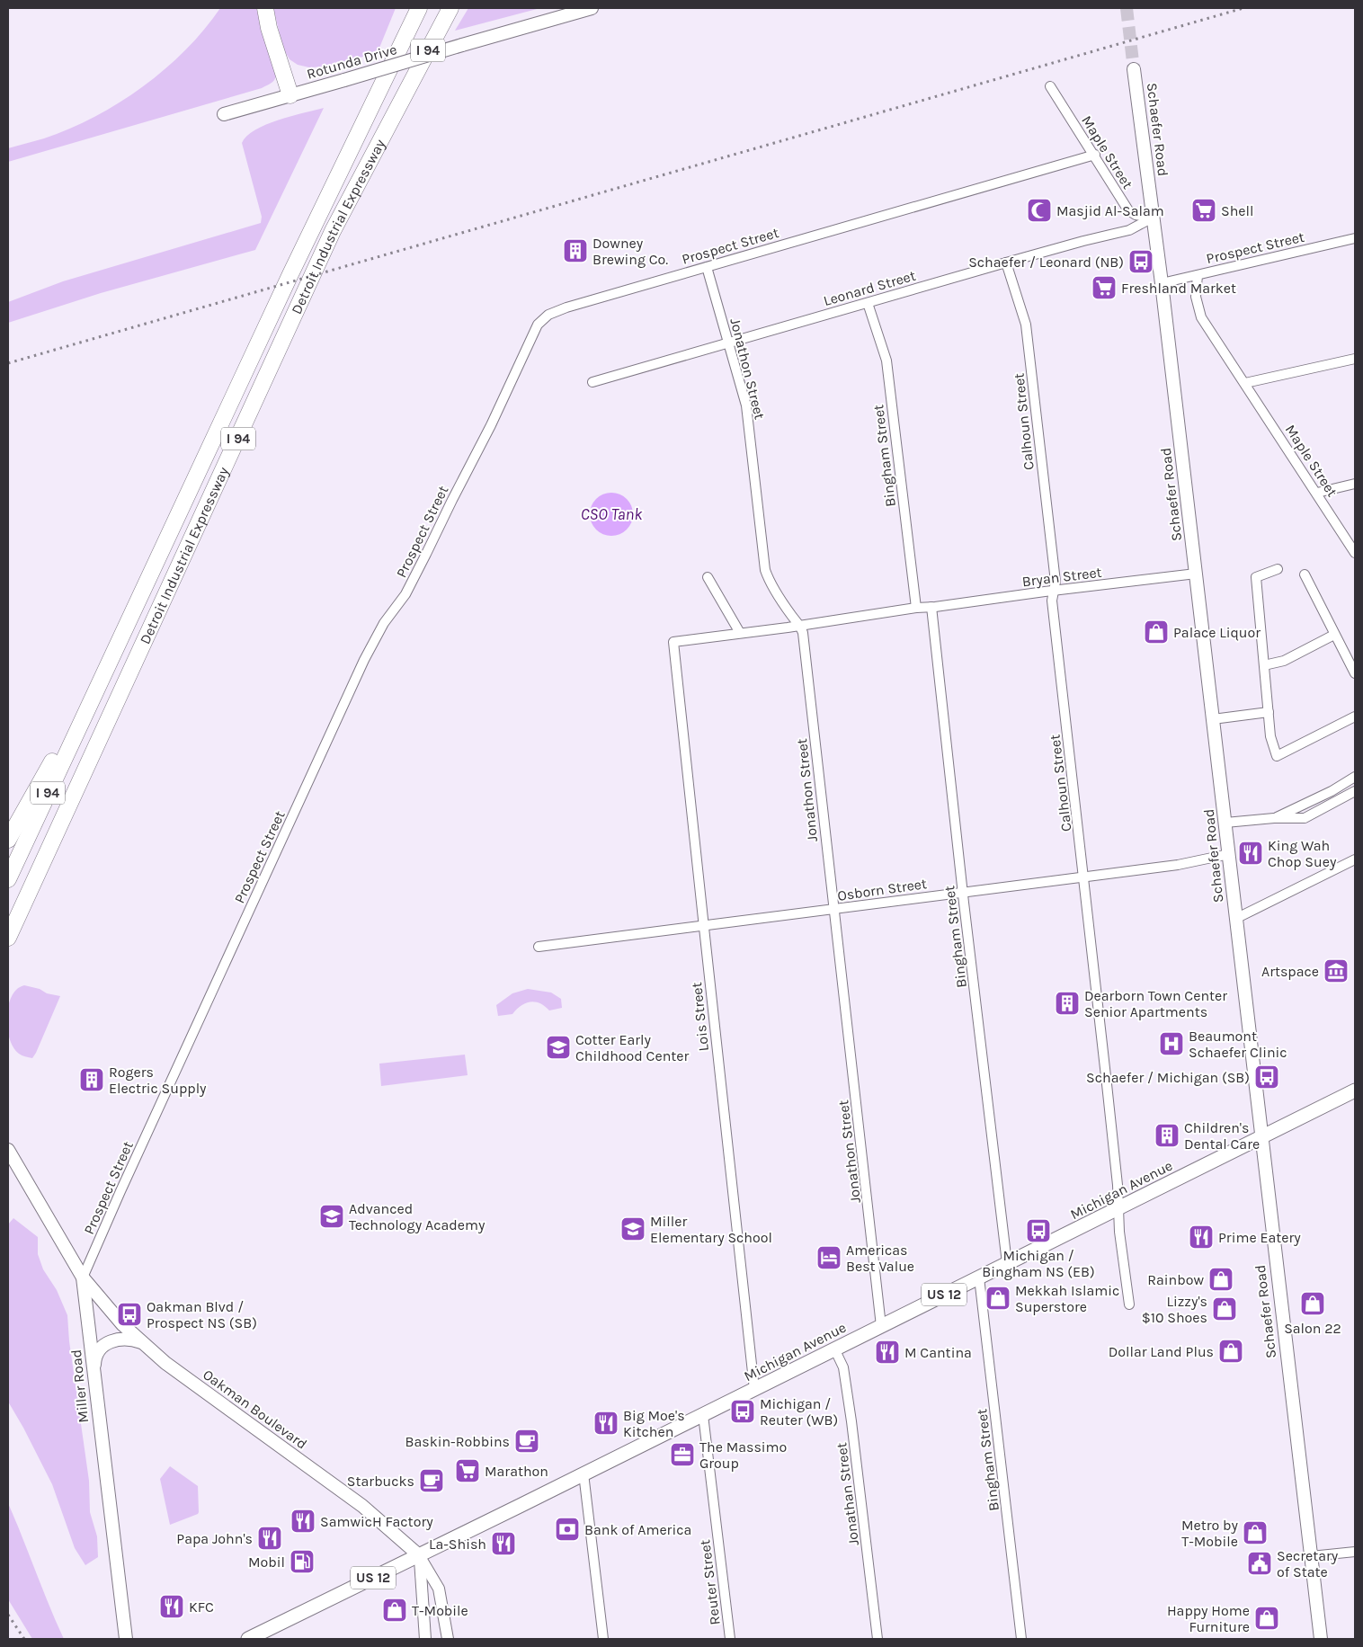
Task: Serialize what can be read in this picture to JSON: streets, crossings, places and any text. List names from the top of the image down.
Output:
{
  "streets": {
    "highway": ["I 94", "Detroit Industrial Expressway"],
    "main road": [
      "Rotunda Drive",
      "Schaefer Road",
      "Michigan Avenue",
      "US 12",
      "Miller Road",
      "Oakman Boulevard"
    ],
    "street": [
      "Maple Street",
      "Prospect Street",
      "Leonard Street",
      "Jonathon Street",
      "Calhoun Street",
      "Bingham Street",
      "Bryan Street",
      "Osborn Street",
      "Lois Street",
      "Jonathan Street",
      "Reuter Street"
    ]
  },
  "crossings": [
    ["Schaefer Road", "Maple Street"],
    ["Schaefer Road", "Prospect Street"],
    ["Schaefer Road", "Leonard Street"],
    ["Schaefer Road", "Bryan Street"],
    ["Schaefer Road", "Osborn Street"],
    ["Schaefer Road", "Michigan Avenue"],
    ["Maple Street", "Prospect Street"],
    ["Maple Street", "Leonard Street"],
    ["Prospect Street", "Jonathon Street"],
    ["Prospect Street", "Miller Road"],
    ["Prospect Street", "Oakman Boulevard"],
    ["Leonard Street", "Jonathon Street"],
    ["Leonard Street", "Calhoun Street"],
    ["Leonard Street", "Bingham Street"],
    ["Jonathon Street", "Osborn Street"],
    ["Jonathon Street", "Michigan Avenue"],
    ["Calhoun Street", "Bryan Street"],
    ["Calhoun Street", "Osborn Street"],
    ["Calhoun Street", "Michigan Avenue"],
    ["Bingham Street", "Bryan Street"],
    ["Bingham Street", "Osborn Street"],
    ["Bingham Street", "Michigan Avenue"],
    ["Osborn Street", "Lois Street"],
    ["Lois Street", "Michigan Avenue"],
    ["Michigan Avenue", "Oakman Boulevard"],
    ["Michigan Avenue", "Jonathan Street"],
    ["Michigan Avenue", "Reuter Street"],
    ["Miller Road", "Oakman Boulevard"]
  ],
  "water": ["CSO Tank"],
  "places": {
    "mosque": ["Masjid Al-Salam"],
    "supermarket": ["Shell", "Freshland Market", "Marathon"],
    "building": [
      "Downey Brewing Co.",
      "Dearborn Town Center Senior Apartments",
      "Rogers Electric Supply",
      "Children's Dental Care"
    ],
    "bus stop": [
      "Schaefer / Leonard (NB)",
      "Schaefer / Michigan (SB)",
      "Michigan / Bingham NS (EB)",
      "Oakman Blvd / Prospect NS (SB)",
      "Michigan / Reuter (WB)"
    ],
    "shop": [
      "Palace Liquor",
      "Rainbow",
      "Mekkah Islamic Superstore",
      "Salon 22",
      "Lizzy's $10 Shoes",
      "Dollar Land Plus",
      "Metro by T-Mobile",
      "T-Mobile",
      "Happy Home Furniture"
    ],
    "restaurant": [
      "King Wah Chop Suey",
      "Prime Eatery",
      "M Cantina",
      "Big Moe's Kitchen",
      "SamwicH Factory",
      "Papa John's",
      "La-Shish",
      "KFC"
    ],
    "museum": ["Artspace"],
    "hospital": ["Beaumont Schaefer Clinic"],
    "school or university": ["Cotter Early Childhood Center", "Advanced Technology Academy", "Miller Elementary School"],
    "hotel": ["Americas Best Value"],
    "cafe": ["Baskin-Robbins", "Starbucks"],
    "office": ["The Massimo Group"],
    "bank": ["Bank of America"],
    "fuel station": ["Mobil"],
    "public building": ["Secretary of State"]
  }
}
